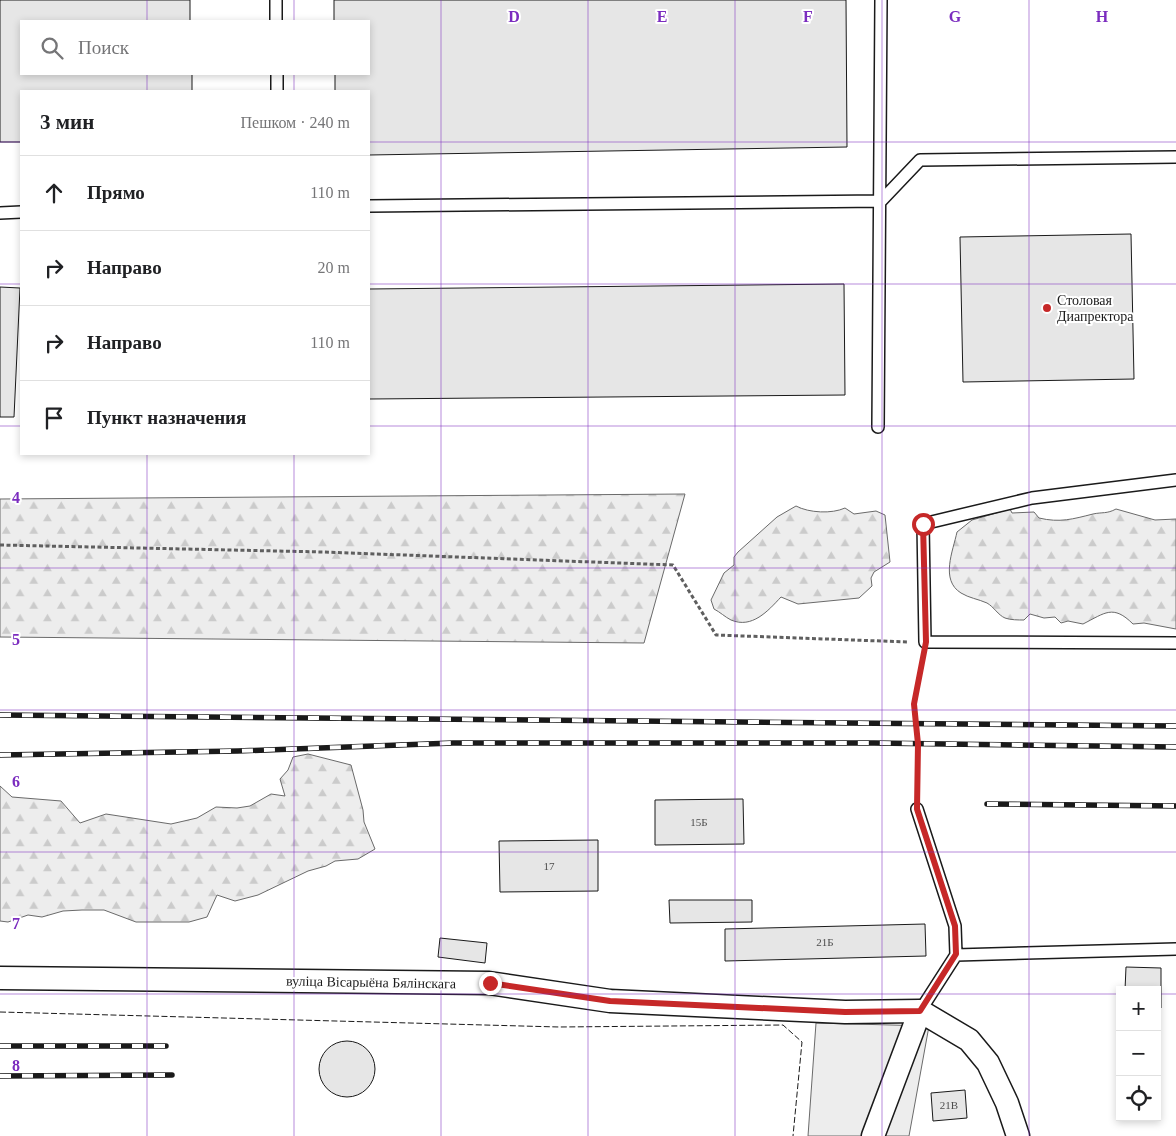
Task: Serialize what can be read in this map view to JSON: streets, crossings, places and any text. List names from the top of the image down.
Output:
{
  "streets": {
    "street": ["вуліца Вісарыёна Бялінскага"]
  },
  "places": ["Столовая Диапректора"],
  "house_numbers": [
    "15Б",
    "17",
    "21Б",
    "21В"
  ],
  "page": {
    "search": "Поиск",
    "heading": ["3 мин", "Пешком · 240 m"],
    "list": [
      ["Прямо", "110 m"],
      ["Направо", "20 m"],
      ["Направо", "110 m"],
      "Пункт назначения"
    ],
    "map_buttons": ["+", "−"]
  },
  "grid": {
    "columns": [
      "D",
      "E",
      "F",
      "G",
      "H"
    ],
    "rows": [
      "4",
      "5",
      "6",
      "7",
      "8"
    ]
  }
}
